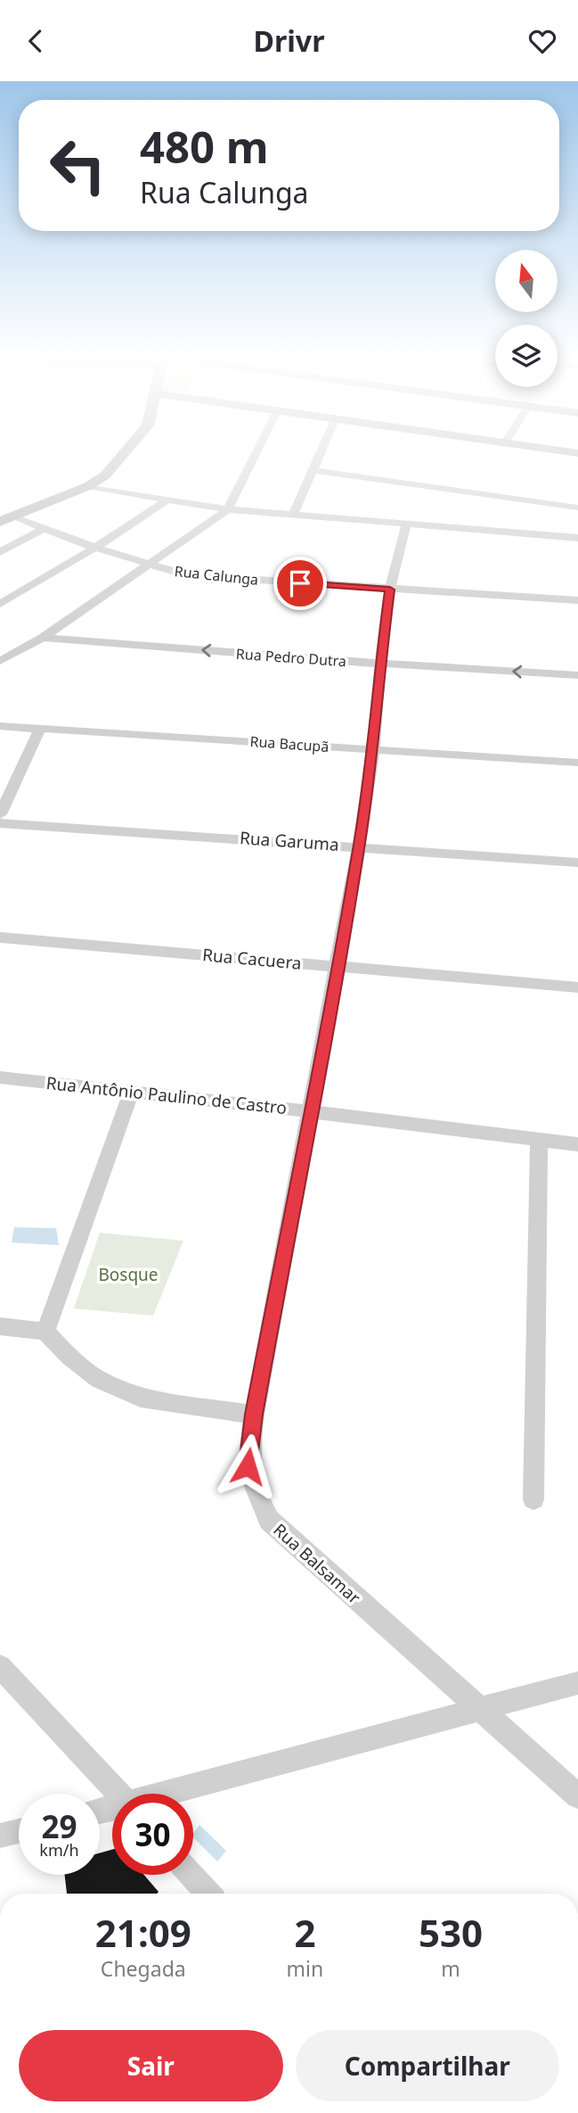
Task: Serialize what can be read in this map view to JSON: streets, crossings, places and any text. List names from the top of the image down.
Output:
{
  "streets": {
    "street": [
      "Rua Calunga",
      "Rua Pedro Dutra",
      "Rua Bacupã",
      "Rua Garuma",
      "Rua Cacuera",
      "Rua Antônio Paulino de Castro",
      "Rua Balsamar"
    ]
  },
  "crossings": [
    ["Rua Calunga", "Rua Balsamar"],
    ["Rua Pedro Dutra", "Rua Balsamar"],
    ["Rua Bacupã", "Rua Balsamar"],
    ["Rua Garuma", "Rua Balsamar"],
    ["Rua Cacuera", "Rua Balsamar"],
    ["Rua Antônio Paulino de Castro", "Rua Balsamar"]
  ],
  "parks": ["Bosque"],
  "north": "top",
  "page": {
    "header": "Drivr",
    "turn": ["480 m", "Rua Calunga"],
    "speed": "29 km/h",
    "limit": "30",
    "eta": [
      "21:09",
      "Chegada",
      "2",
      "min",
      "530",
      "m"
    ],
    "buttons": ["Sair", "Compartilhar"]
  }
}
